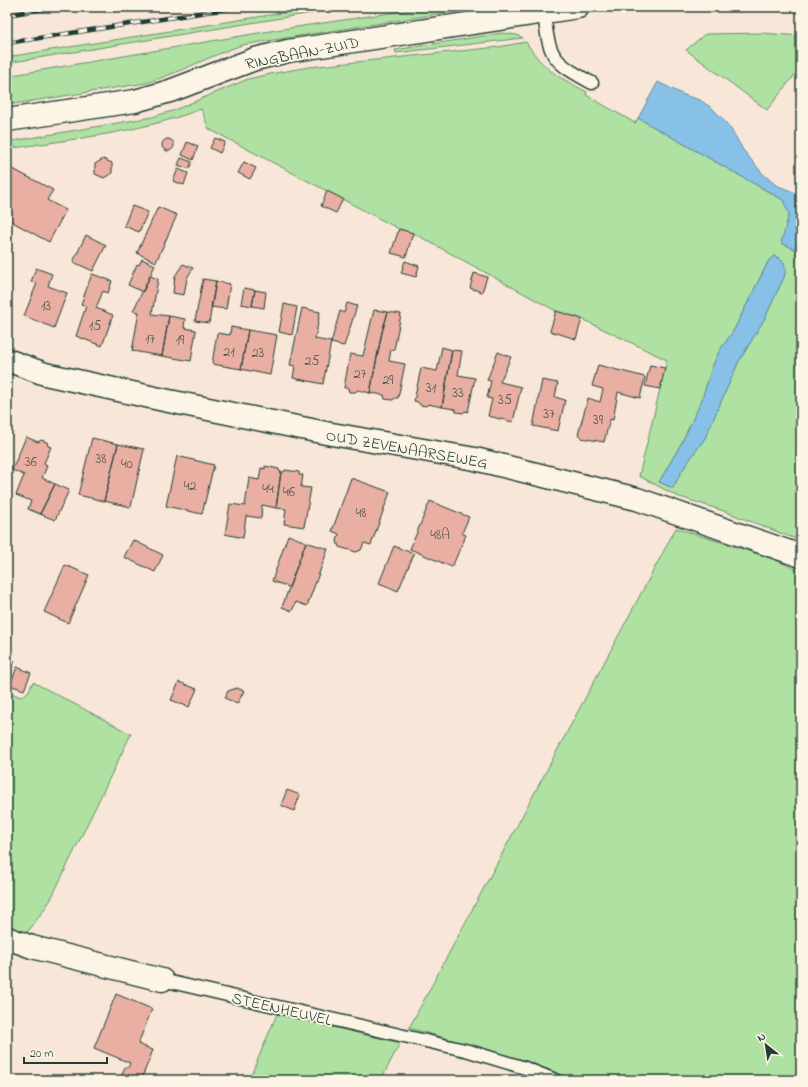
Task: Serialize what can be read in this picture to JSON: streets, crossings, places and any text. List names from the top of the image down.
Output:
{
  "streets": {
    "street": ["RINGBAAN-ZUID", "OUD ZEVENAARSEWEG", "STEENHEUVEL"]
  },
  "house_numbers": [
    "13",
    "15",
    "17",
    "19",
    "21",
    "23",
    "25",
    "27",
    "29",
    "31",
    "33",
    "35",
    "37",
    "39",
    "38",
    "36",
    "40",
    "42",
    "44",
    "46",
    "48",
    "48A"
  ],
  "scale_bar": "20 m",
  "north": "top left"
}
